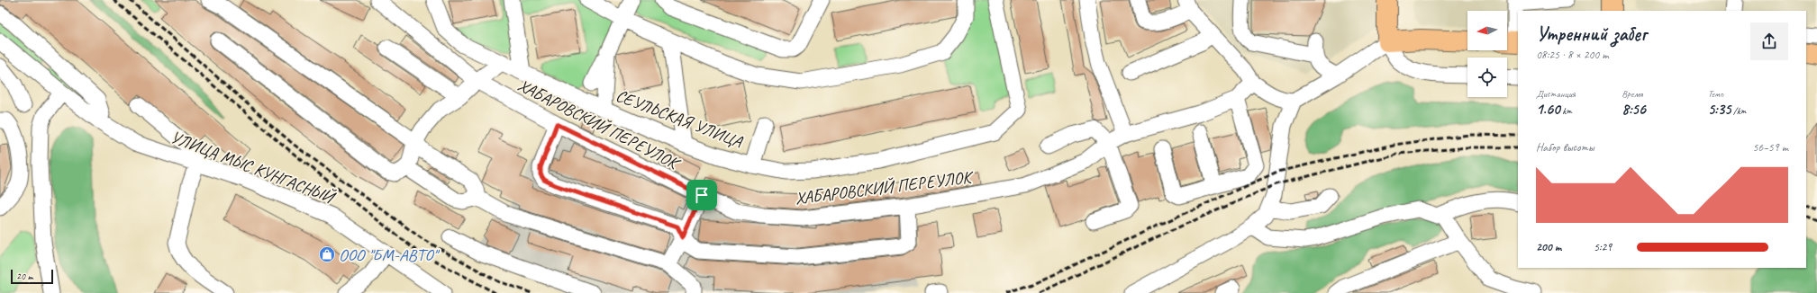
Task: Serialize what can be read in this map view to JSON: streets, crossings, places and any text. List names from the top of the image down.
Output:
{
  "streets": {
    "street": ["СЕУЛЬСКАЯ УЛИЦА", "ХАБАРОВСКИЙ ПЕРЕУЛОК", "УЛИЦА МЫС КУНГАСНЫЙ"]
  },
  "places": {
    "shop": ["ООО \"БМ-АВТО\""]
  },
  "scale_bar": "20 m",
  "north": "left",
  "page": {
    "heading": ["Утренний забег", "08:25 · 8 × 200 m"],
    "stats": [
      ["Дистанция", "1.60 km"],
      ["Время", "8:56"],
      ["Темп", "5:35 /km"]
    ],
    "chart": ["Набор высоты", "56–59 m"],
    "list": [
      {
        "name": "200 m",
        "note": "5:29"
      }
    ],
    "scale": "20 m"
  }
}
